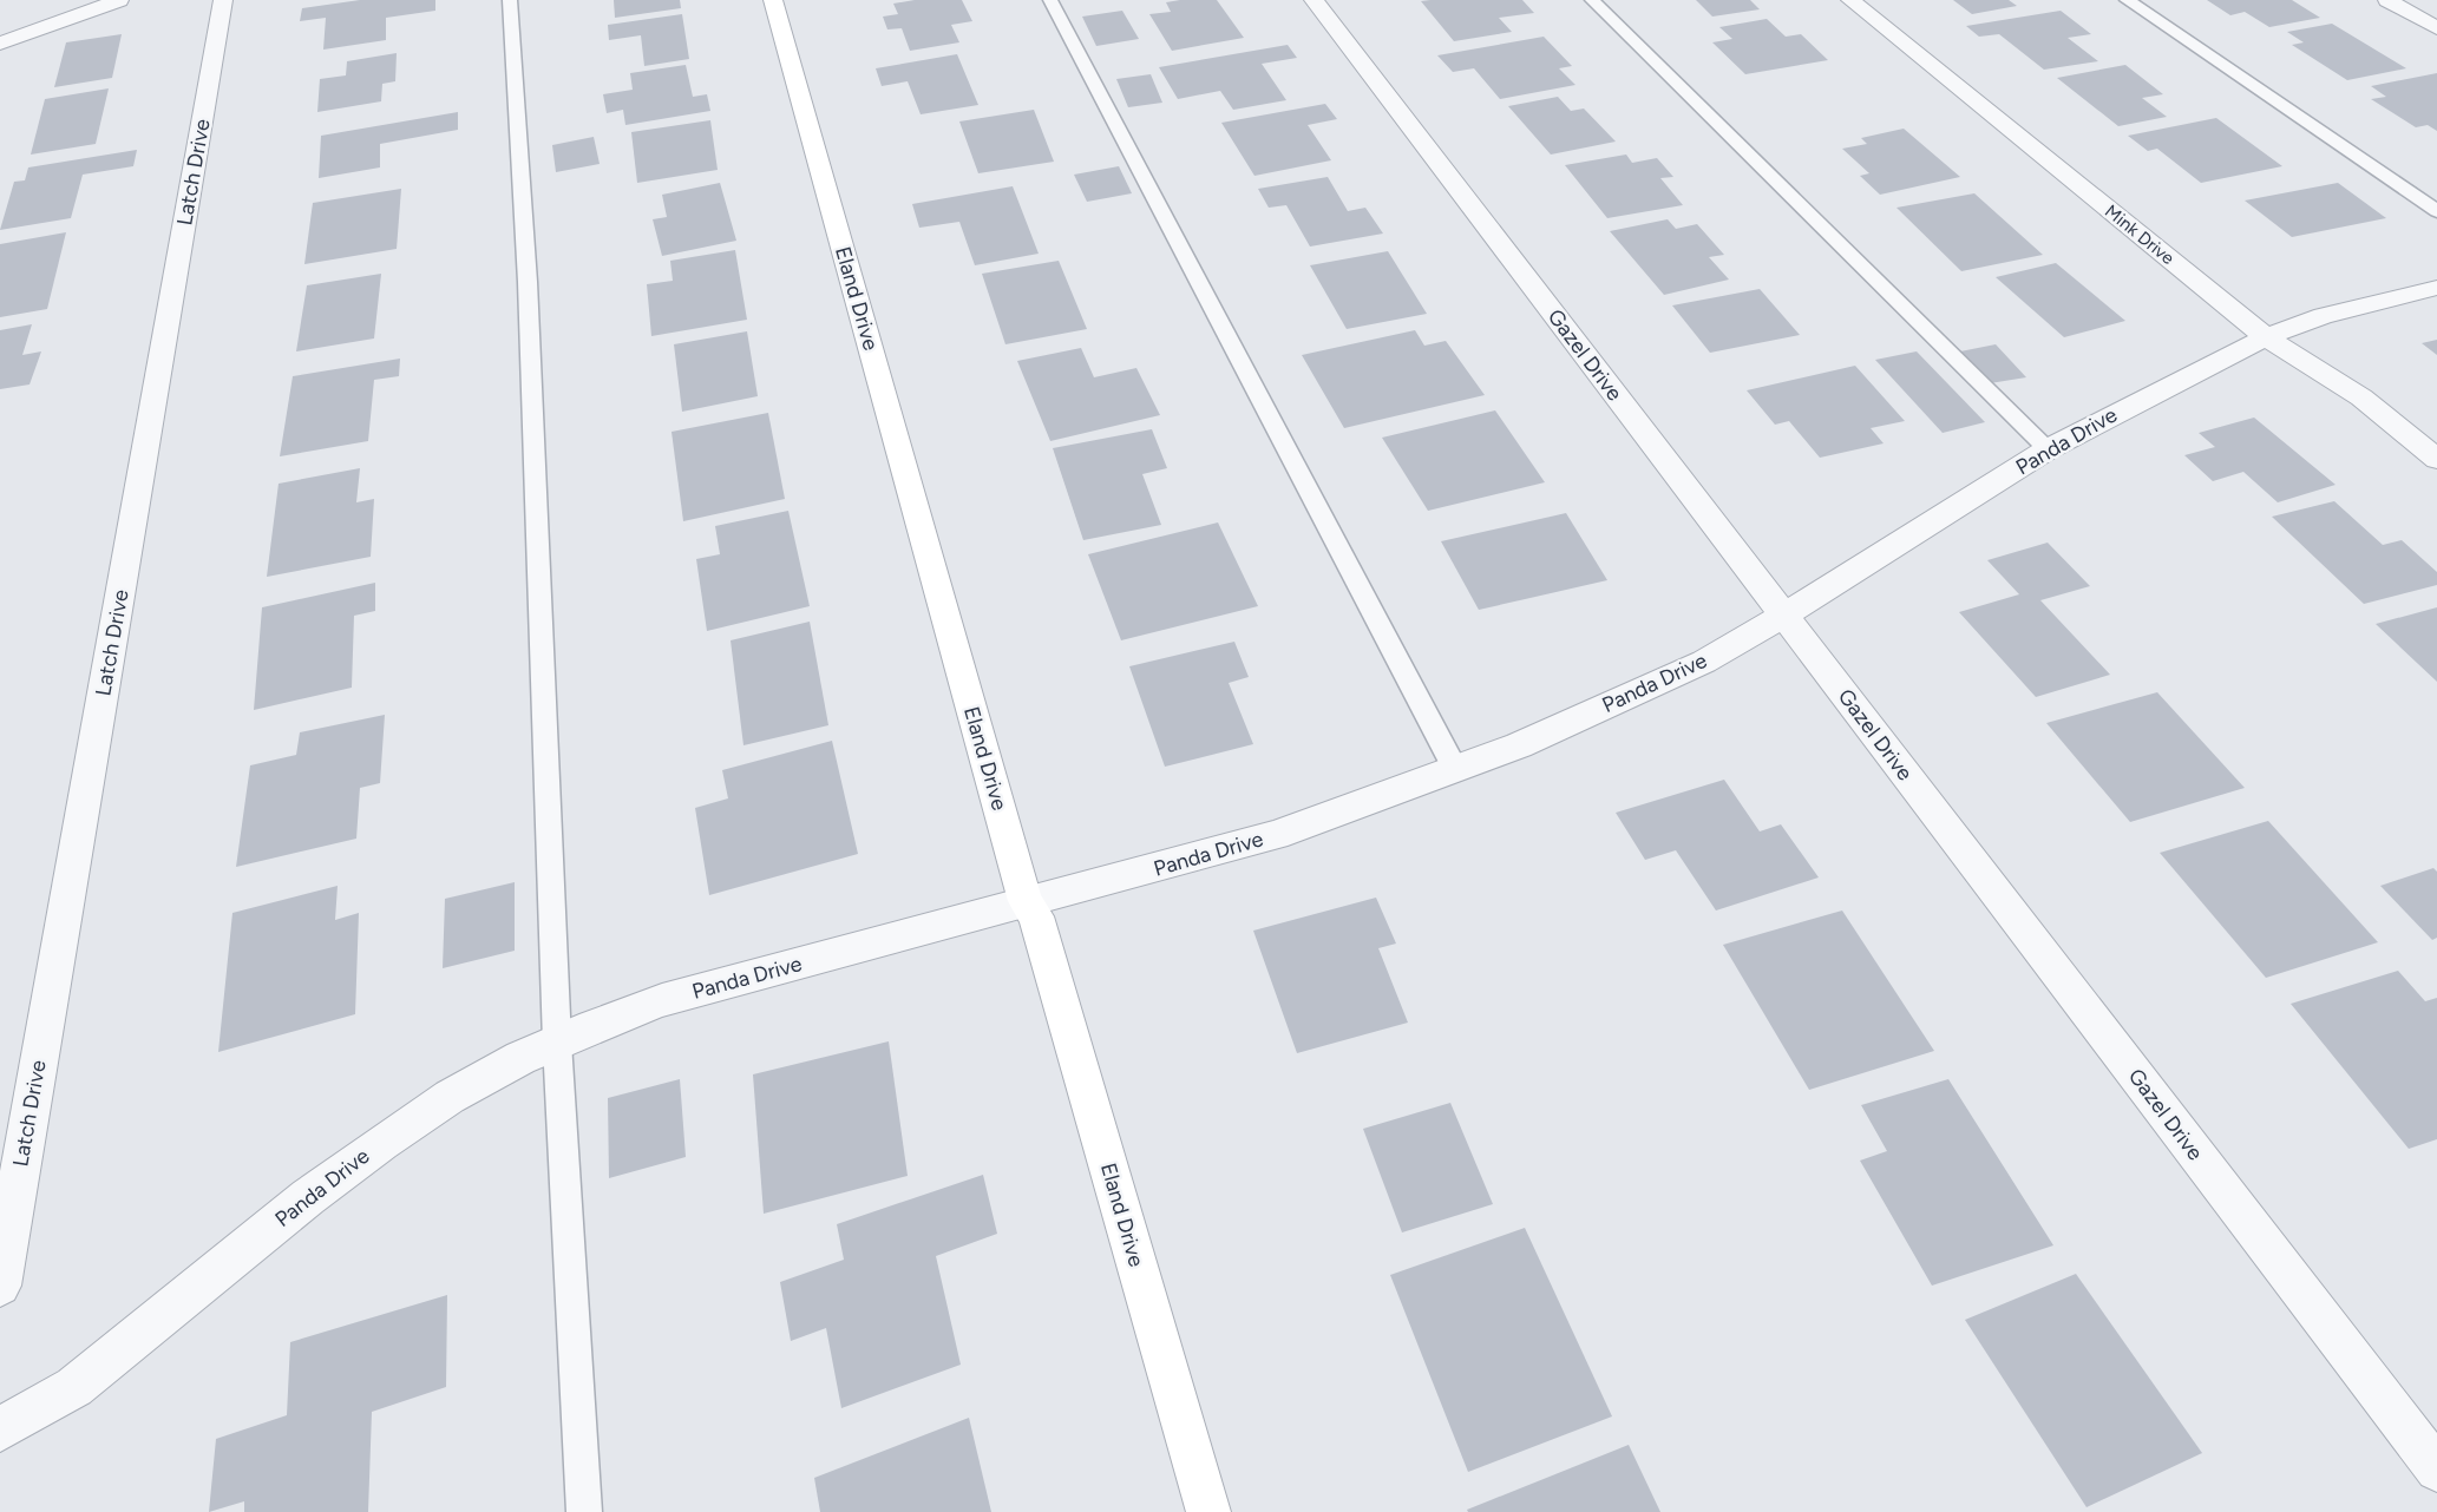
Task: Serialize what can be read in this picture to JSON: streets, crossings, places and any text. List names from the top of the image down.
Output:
{
  "streets": {
    "street": [
      "Latch Drive",
      "Mink Drive",
      "Eland Drive",
      "Gazel Drive",
      "Panda Drive"
    ]
  },
  "crossings": [
    ["Mink Drive", "Panda Drive"],
    ["Eland Drive", "Panda Drive"],
    ["Gazel Drive", "Panda Drive"]
  ]
}
